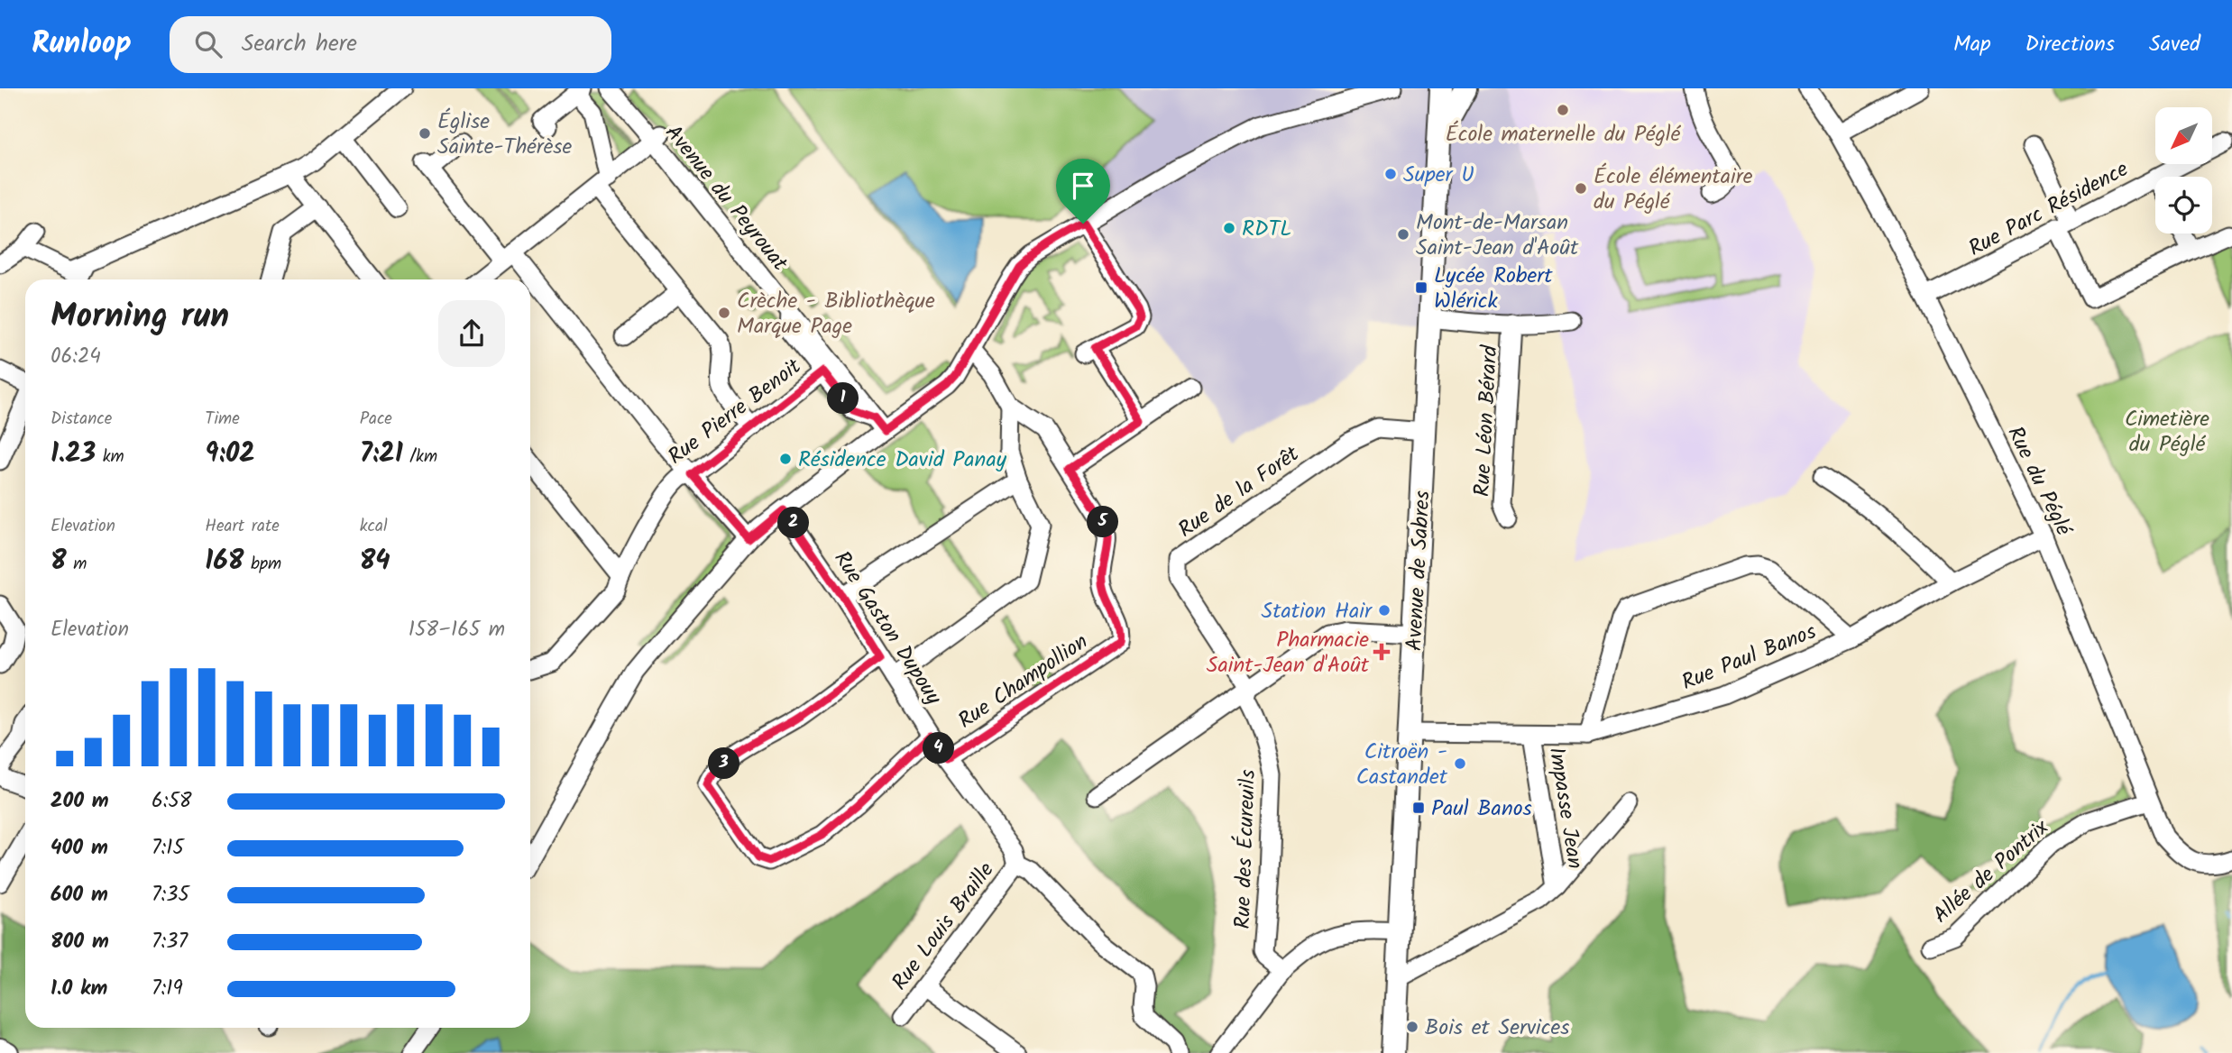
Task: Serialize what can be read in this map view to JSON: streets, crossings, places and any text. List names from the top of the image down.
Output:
{
  "streets": {
    "main road": ["Avenue de Sabres"],
    "street": [
      "Avenue du Peyrouat",
      "Rue Parc Résidence",
      "Rue Pierre Benoit",
      "Rue Léon Bérard",
      "Rue du Péglé",
      "Rue de la Forêt",
      "Rue Gaston Dupouy",
      "Rue Paul Banos",
      "Rue Champollion",
      "Impasse Jean",
      "Rue des Écureuils",
      "Allée de Pontrix",
      "Rue Louis Braille"
    ]
  },
  "crossings": [
    ["Avenue du Peyrouat", "Rue Pierre Benoit"],
    ["Rue Parc Résidence", "Rue du Péglé"],
    ["Rue du Péglé", "Rue Paul Banos"],
    ["Rue du Péglé", "Allée de Pontrix"],
    ["Rue de la Forêt", "Avenue de Sabres"],
    ["Rue de la Forêt", "Rue des Écureuils"],
    ["Avenue de Sabres", "Rue Paul Banos"],
    ["Rue Gaston Dupouy", "Rue Champollion"],
    ["Rue Gaston Dupouy", "Rue Louis Braille"],
    ["Rue Paul Banos", "Impasse Jean"]
  ],
  "parks": ["Cimetière du Péglé"],
  "places": {
    "other": [
      "École maternelle du Péglé",
      "Église Sainte-Thérèse",
      "Super U",
      "École élémentaire du Péglé",
      "RDTL",
      "Mont-de-Marsan Saint-Jean d'Août",
      "Crèche - Bibliothèque Marque Page",
      "Résidence David Panay",
      "Station Hair",
      "Citroën - Castandet",
      "Bois et Services"
    ],
    "transit": ["Lycée Robert Wlérick", "Paul Banos"],
    "health": ["Pharmacie Saint-Jean d'Août"]
  },
  "north": "bottom left",
  "page": {
    "header": "Runloop",
    "search": "Search here",
    "nav": ["Map", "Directions", "Saved"],
    "heading": ["Morning run", "06:24"],
    "pins": [
      "1",
      "5",
      "2",
      "4",
      "3"
    ],
    "stats": [
      ["Distance", "1.23 km"],
      ["Time", "9:02"],
      ["Pace", "7:21 /km"],
      ["Elevation", "8 m"],
      ["Heart rate", "168 bpm"],
      ["kcal", "84"]
    ],
    "chart": ["Elevation", "158–165 m"],
    "list": [
      {
        "name": "200 m",
        "note": "6:58"
      },
      {
        "name": "400 m",
        "note": "7:15"
      },
      {
        "name": "600 m",
        "note": "7:35"
      },
      {
        "name": "800 m",
        "note": "7:37"
      },
      {
        "name": "1.0 km",
        "note": "7:19"
      }
    ]
  }
}
